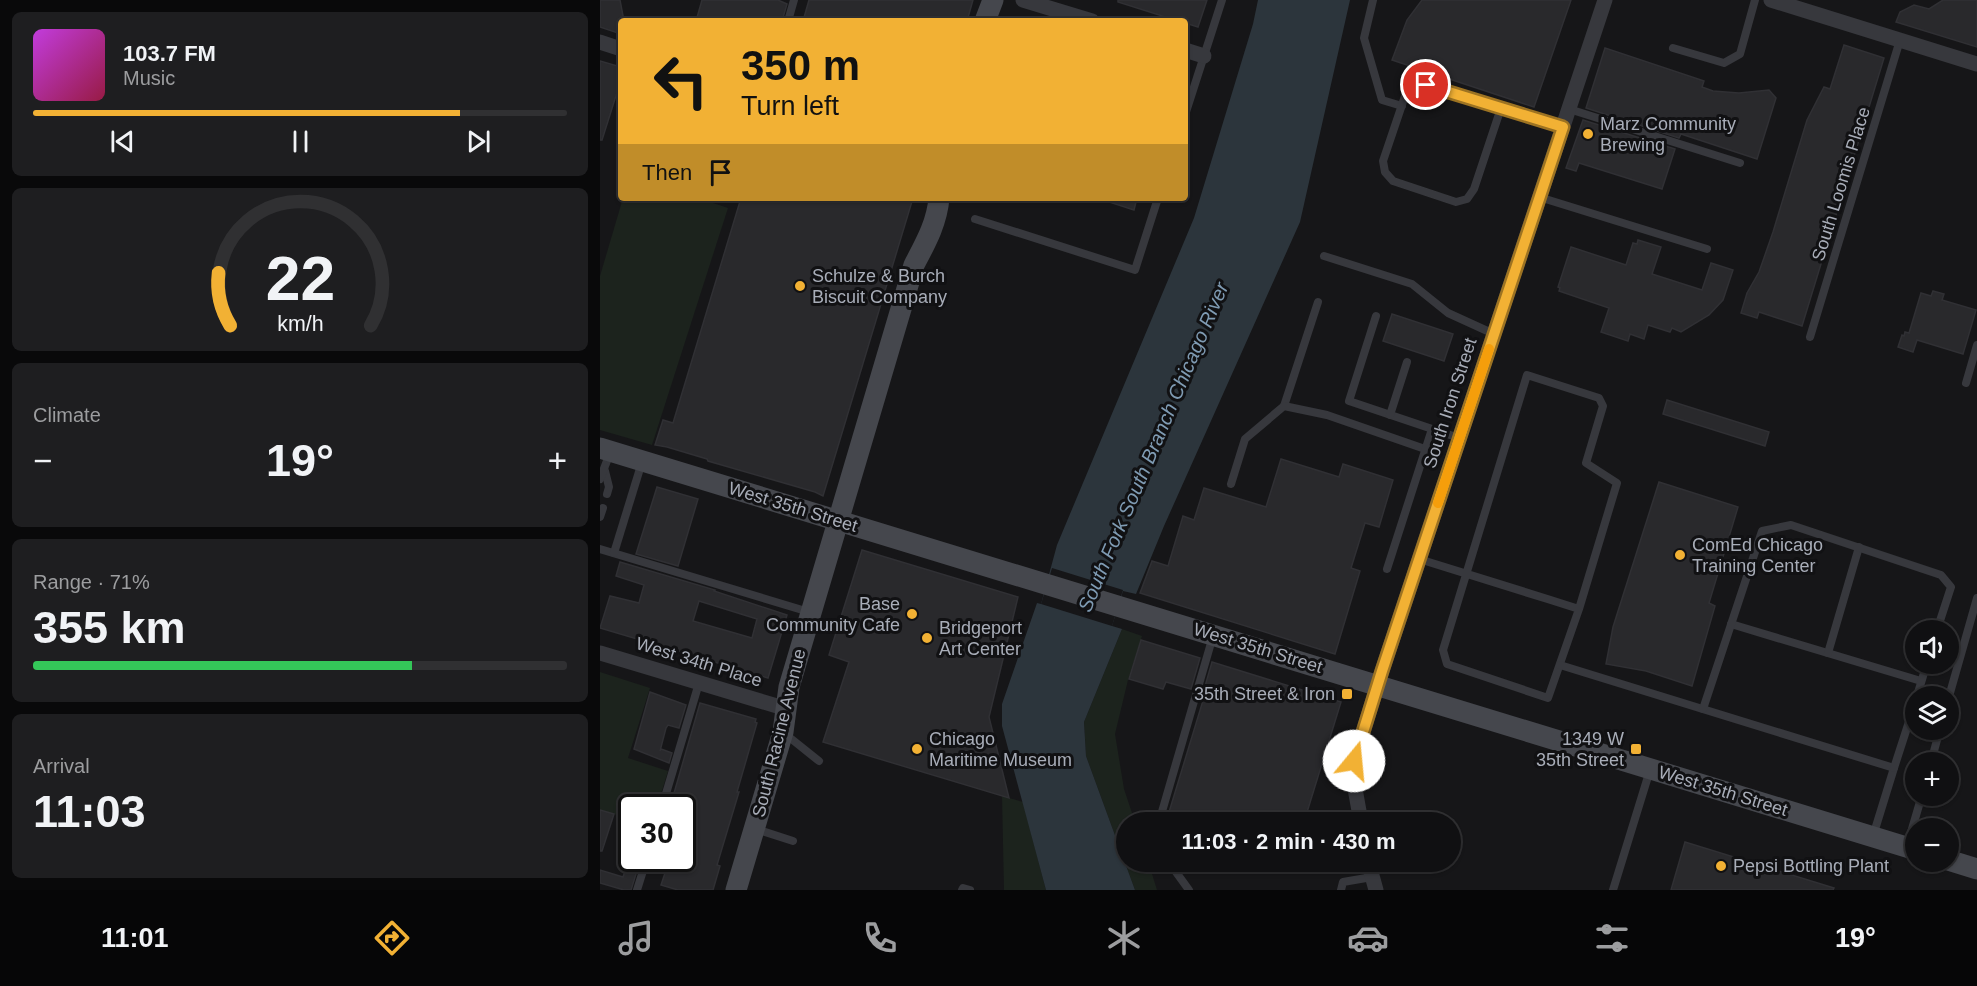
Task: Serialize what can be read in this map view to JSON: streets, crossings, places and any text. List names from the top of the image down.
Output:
{
  "streets": {
    "main road": ["West 35th Street", "South Racine Avenue"],
    "street": ["South Iron Street", "West 34th Place"],
    "lane": ["South Loomis Place"]
  },
  "crossings": [
    ["South Iron Street", "West 35th Street"],
    ["West 35th Street", "South Racine Avenue"],
    ["West 34th Place", "South Racine Avenue"]
  ],
  "water": ["South Fork South Branch Chicago River"],
  "places": {
    "other": [
      "Marz Community Brewing",
      "Schulze & Burch Biscuit Company",
      "ComEd Chicago Training Center",
      "Base Community Cafe",
      "Bridgeport Art Center",
      "Chicago Maritime Museum",
      "Pepsi Bottling Plant"
    ],
    "transit": ["35th Street & Iron", "1349 W 35th Street"]
  },
  "page": {
    "turn": ["350 m", "Turn left"],
    "song": ["103.7 FM", "Music"],
    "then": "Then",
    "tile": [
      "Climate",
      ["Range · 71%", "355 km"],
      ["Arrival", "11:03"]
    ],
    "heat": ["−", "19°", "+"],
    "map_buttons": ["+", "−"],
    "limit": "30",
    "trip": "11:03 · 2 min · 430 m",
    "tabs": ["11:01", "19°"],
    "gauge": ["22", "km/h"]
  }
}
